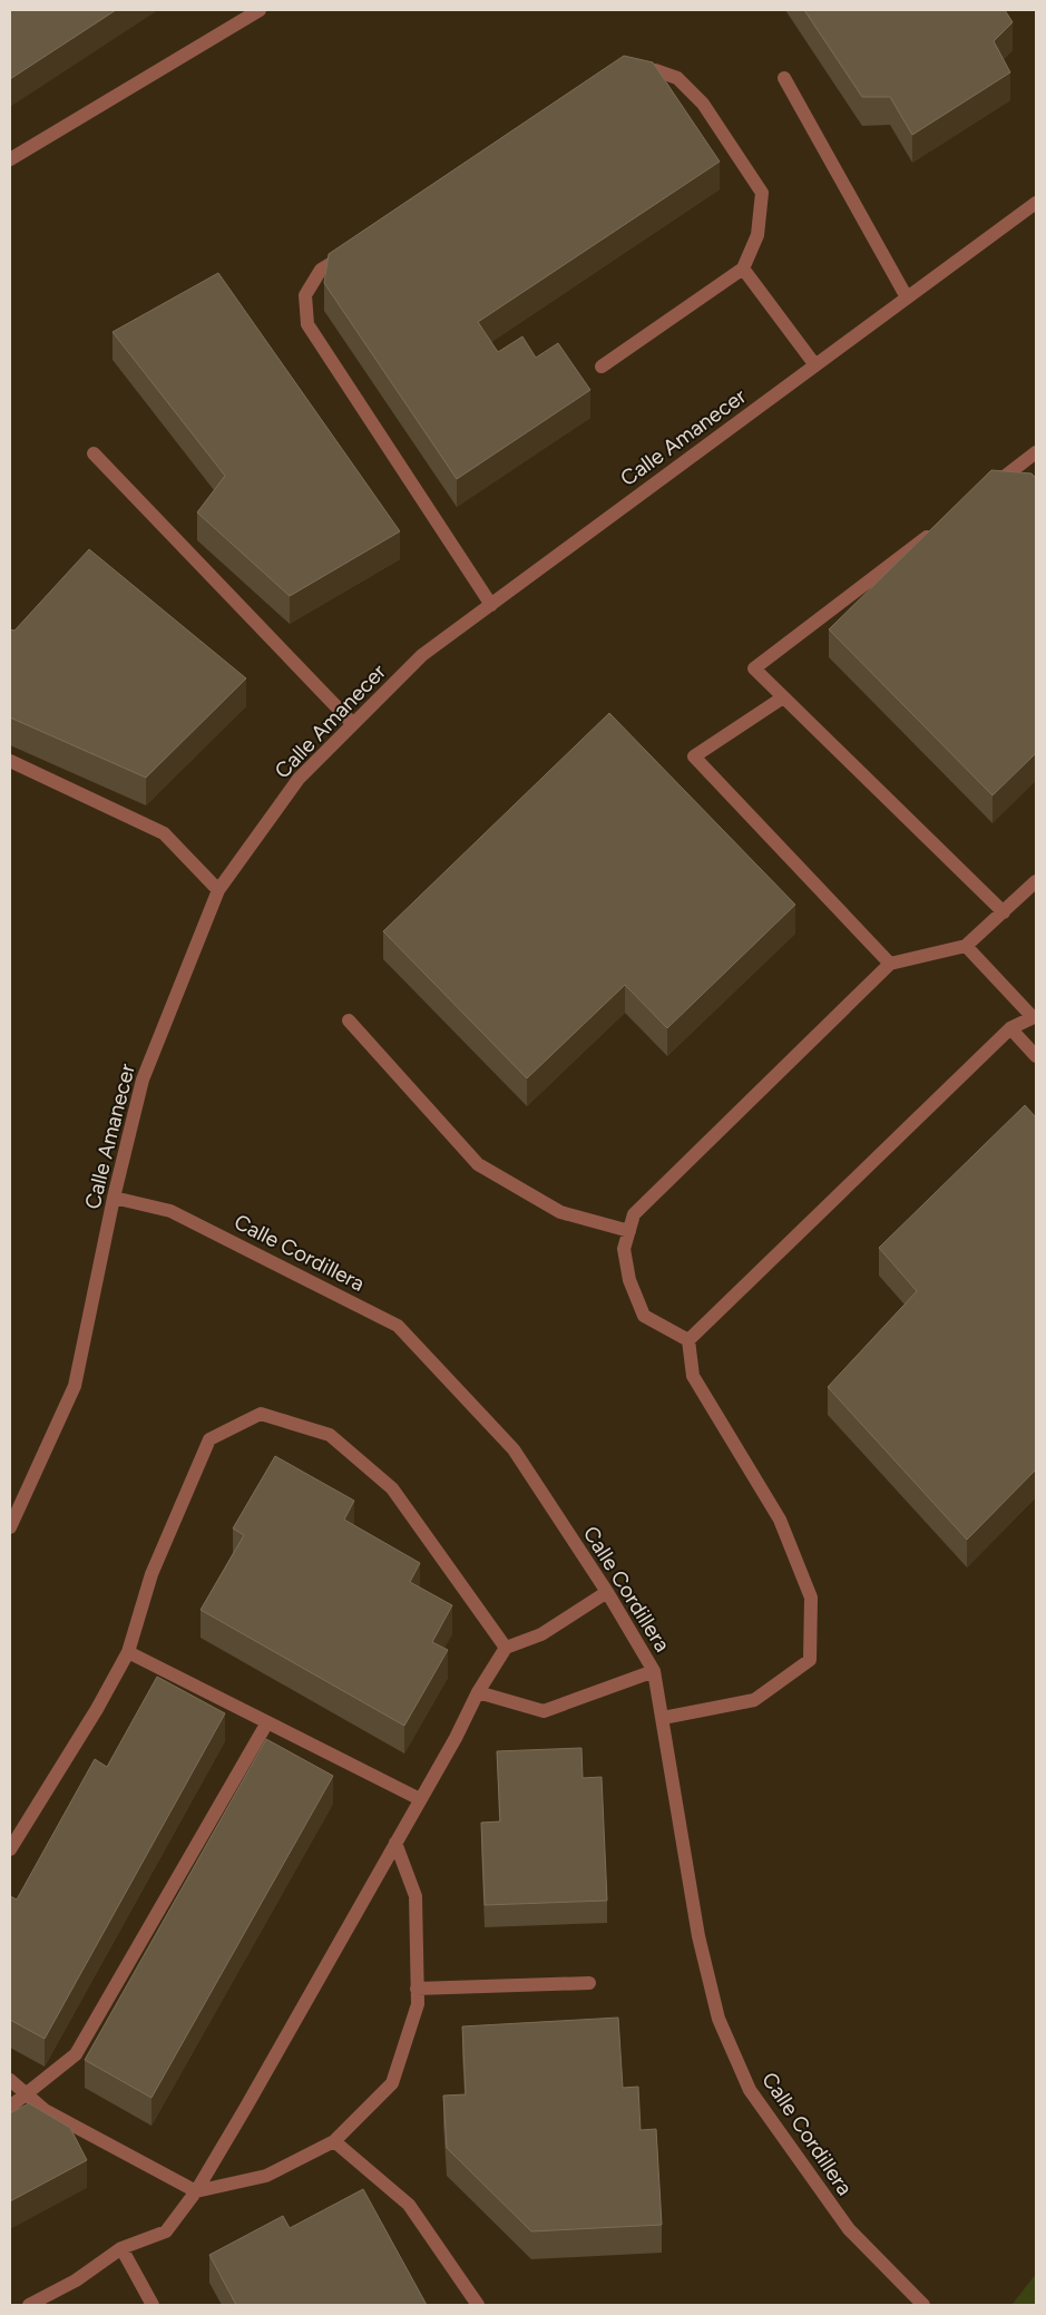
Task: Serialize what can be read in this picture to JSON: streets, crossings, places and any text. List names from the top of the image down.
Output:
{
  "streets": {
    "street": ["Calle Amanecer", "Calle Cordillera"]
  },
  "crossings": [
    ["Calle Amanecer", "Calle Cordillera"]
  ]
}
